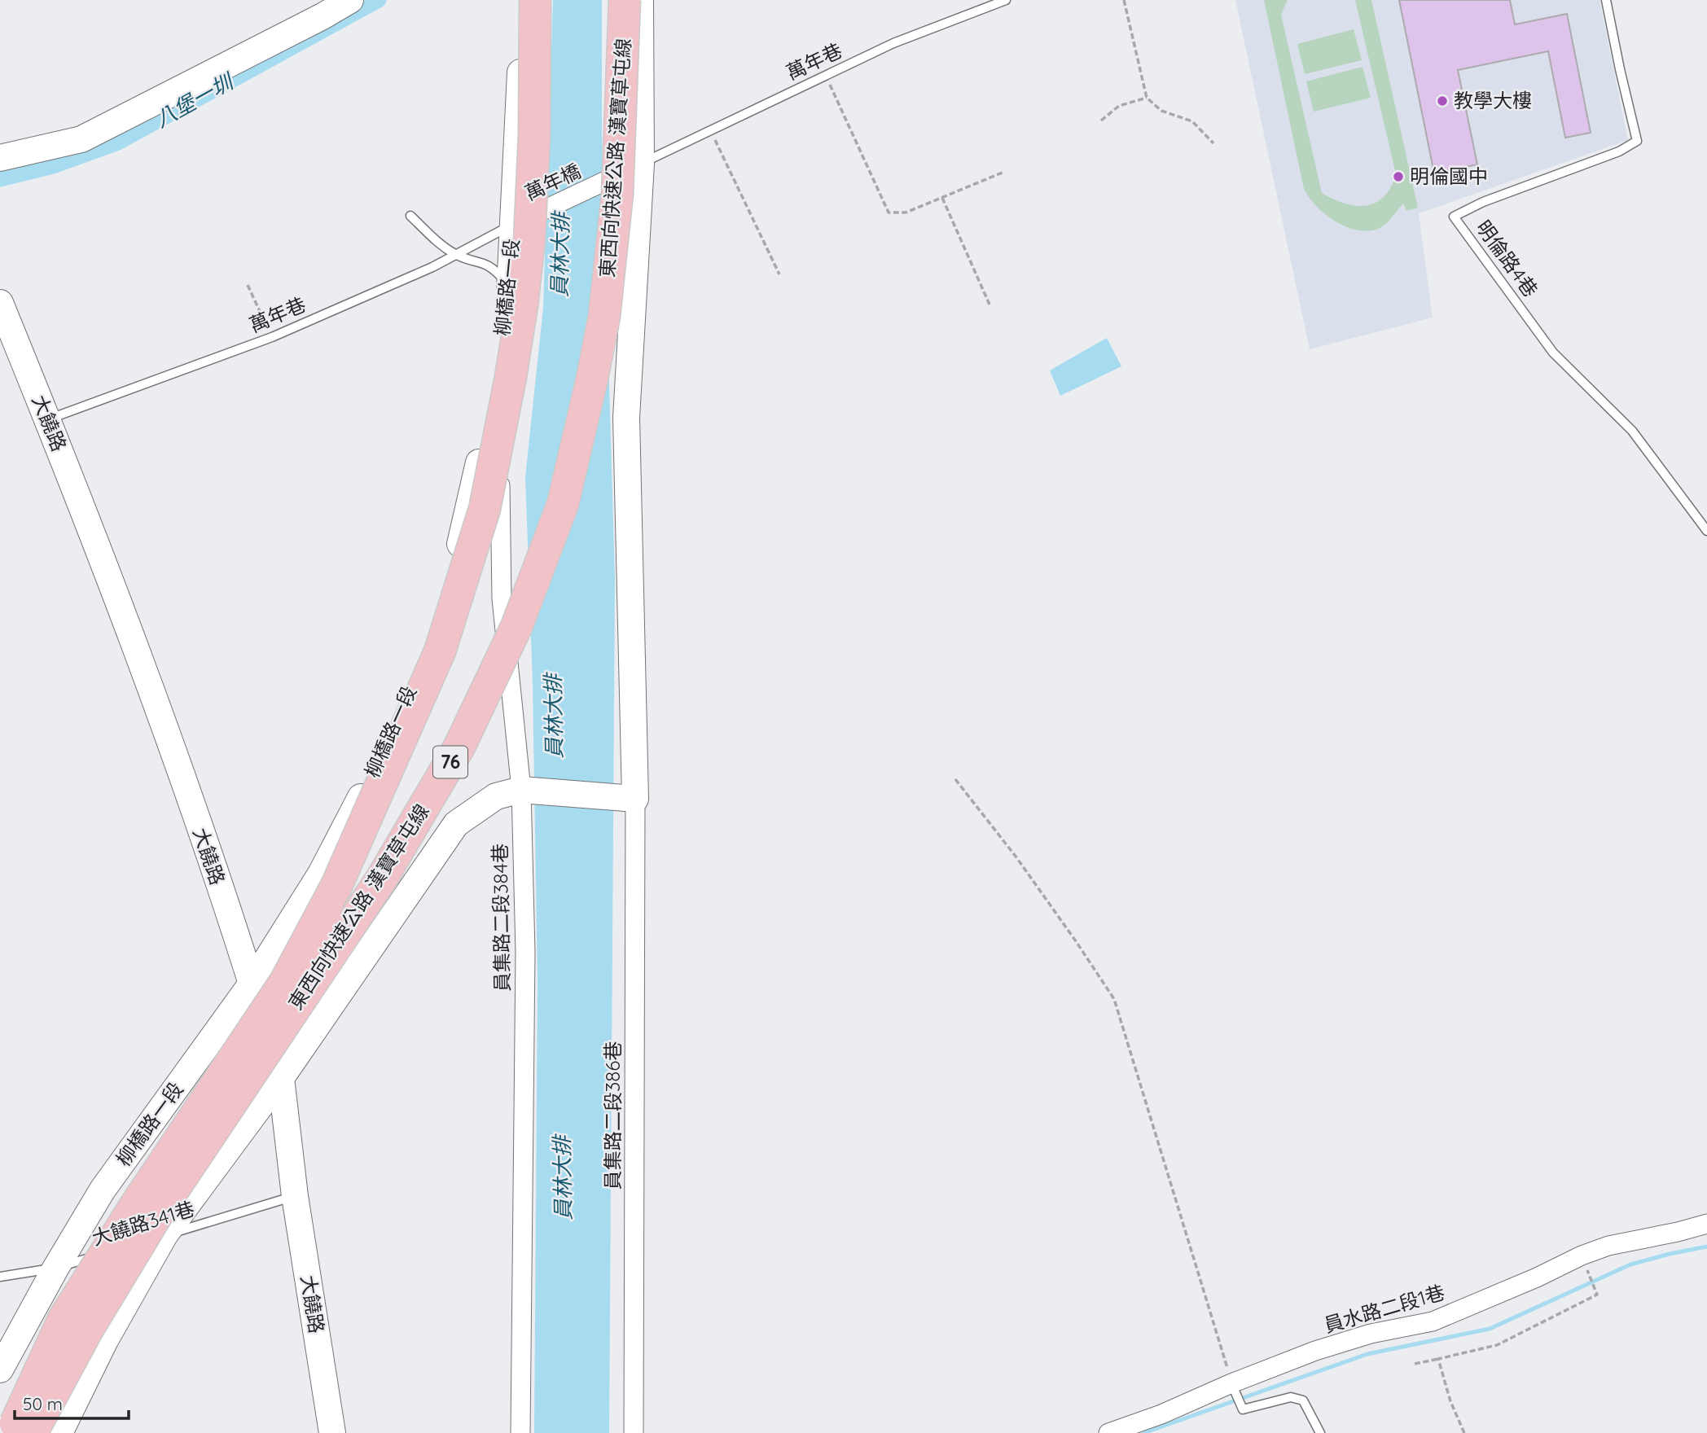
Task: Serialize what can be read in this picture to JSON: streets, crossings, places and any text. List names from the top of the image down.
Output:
{
  "streets": {
    "highway": ["東西向快速公路 漢寶草屯線", "76"],
    "main road": ["柳橋路一段", "大饒路"],
    "street": [
      "萬年橋",
      "員集路二段384巷",
      "員集路二段386巷",
      "員水路二段1巷"
    ],
    "lane": ["萬年巷", "明倫路4巷", "大饒路341巷"]
  },
  "crossings": [
    ["萬年巷", "萬年橋"],
    ["萬年巷", "柳橋路一段"],
    ["萬年巷", "大饒路"],
    ["萬年橋", "柳橋路一段"],
    ["柳橋路一段", "大饒路"],
    ["柳橋路一段", "員集路二段384巷"],
    ["柳橋路一段", "大饒路341巷"],
    ["大饒路", "大饒路341巷"]
  ],
  "water": ["八堡一圳", "員林大排"],
  "places": ["教學大樓", "明倫國中"],
  "scale_bar": "50 m"
}
